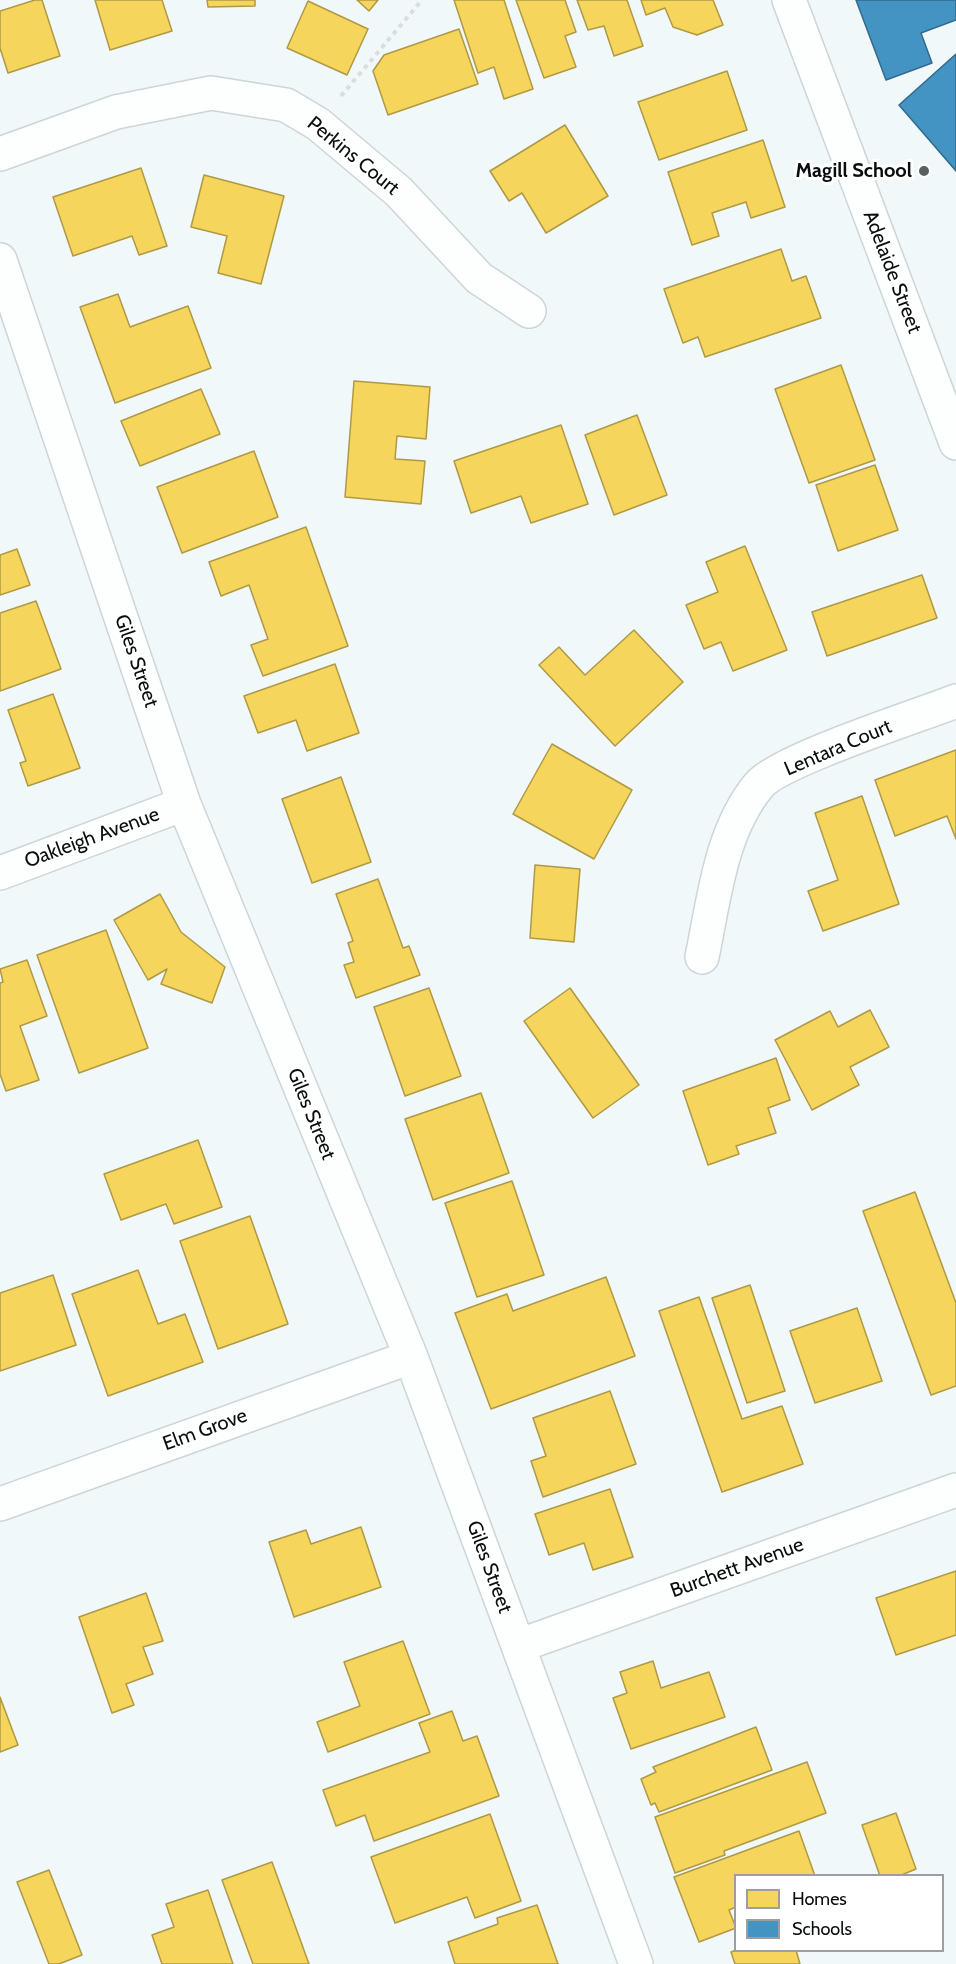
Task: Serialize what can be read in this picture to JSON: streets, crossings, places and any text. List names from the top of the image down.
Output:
{
  "streets": {
    "street": [
      "Perkins Court",
      "Adelaide Street",
      "Giles Street",
      "Lentara Court",
      "Oakleigh Avenue",
      "Elm Grove",
      "Burchett Avenue"
    ]
  },
  "crossings": [
    ["Giles Street", "Oakleigh Avenue"],
    ["Giles Street", "Elm Grove"],
    ["Giles Street", "Burchett Avenue"]
  ],
  "places": ["Magill School"],
  "legend": ["Homes", "Schools"]
}
